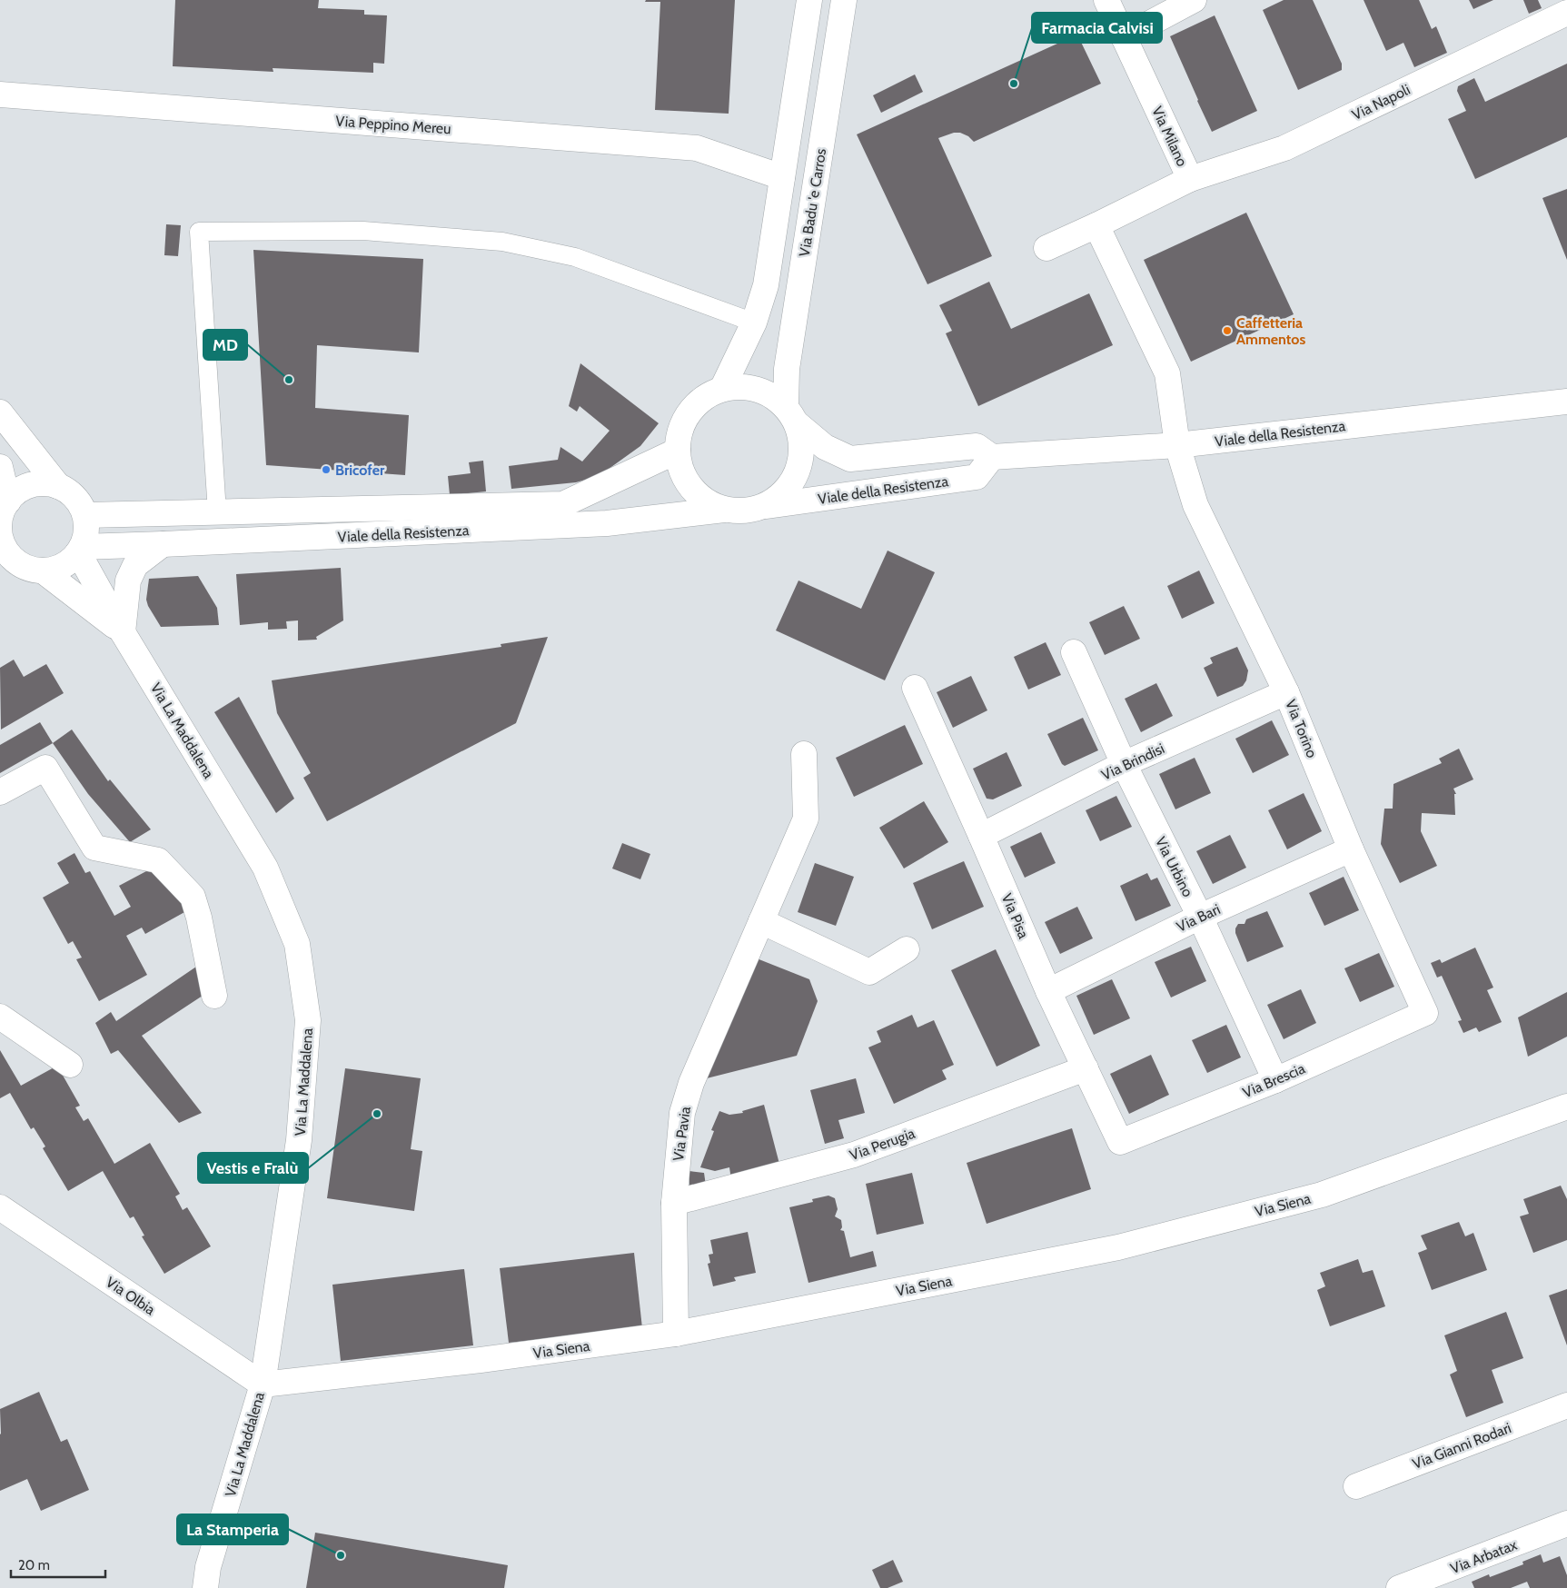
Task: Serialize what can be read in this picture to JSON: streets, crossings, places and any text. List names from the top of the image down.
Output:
{
  "streets": {
    "street": [
      "Via Napoli",
      "Via Peppino Mereu",
      "Via Milano",
      "Via Badu 'e Carros",
      "Viale della Resistenza",
      "Via Torino",
      "Via La Maddalena",
      "Via Brindisi",
      "Via Urbino",
      "Via Pisa",
      "Via Bari",
      "Via Brescia",
      "Via Pavia",
      "Via Perugia",
      "Via Siena",
      "Via Olbia",
      "Via Gianni Rodari",
      "Via Arbatax"
    ]
  },
  "crossings": [
    ["Via Napoli", "Via Milano"],
    ["Via Badu 'e Carros", "Viale della Resistenza"],
    ["Viale della Resistenza", "Via Torino"],
    ["Viale della Resistenza", "Via La Maddalena"],
    ["Via Torino", "Via Brindisi"],
    ["Via Torino", "Via Bari"],
    ["Via Torino", "Via Brescia"],
    ["Via La Maddalena", "Via Siena"],
    ["Via La Maddalena", "Via Olbia"],
    ["Via Brindisi", "Via Urbino"],
    ["Via Brindisi", "Via Pisa"],
    ["Via Urbino", "Via Bari"],
    ["Via Urbino", "Via Brescia"],
    ["Via Pisa", "Via Bari"],
    ["Via Pisa", "Via Brescia"],
    ["Via Pisa", "Via Perugia"],
    ["Via Pavia", "Via Perugia"],
    ["Via Pavia", "Via Siena"],
    ["Via Siena", "Via Olbia"]
  ],
  "places": [
    "Farmacia Calvisi",
    "Caffetteria Ammentos",
    "MD",
    "Bricofer",
    "Vestis e Fralù",
    "La Stamperia"
  ],
  "scale_bar": "20 m"
}
